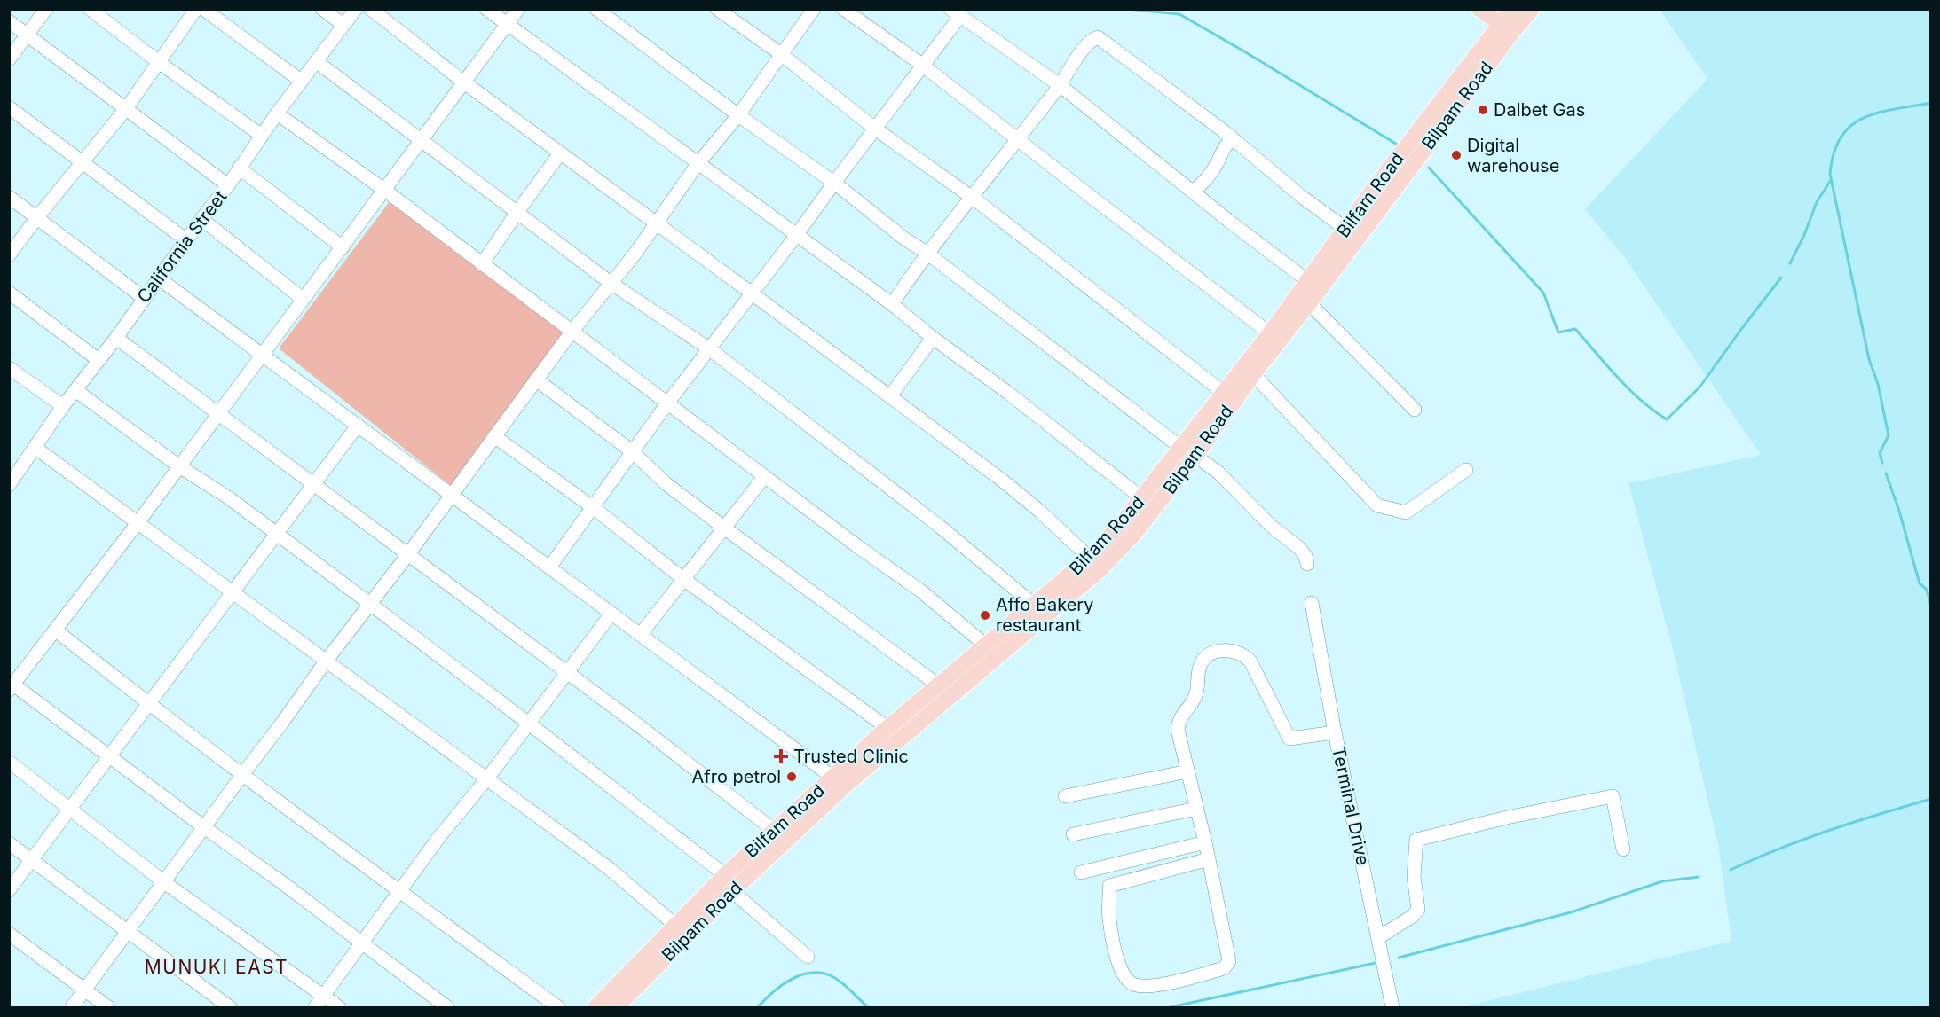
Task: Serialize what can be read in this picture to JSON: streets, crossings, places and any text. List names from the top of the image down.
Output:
{
  "streets": {
    "main road": ["Bilpam Road", "Bilfam Road"],
    "street": ["California Street", "Terminal Drive"]
  },
  "crossings": [
    ["Bilpam Road", "Bilfam Road"]
  ],
  "districts": ["MUNUKI EAST"],
  "places": {
    "other": [
      "Dalbet Gas",
      "Digital warehouse",
      "Affo Bakery restaurant",
      "Afro petrol"
    ],
    "health": ["Trusted Clinic"]
  }
}
